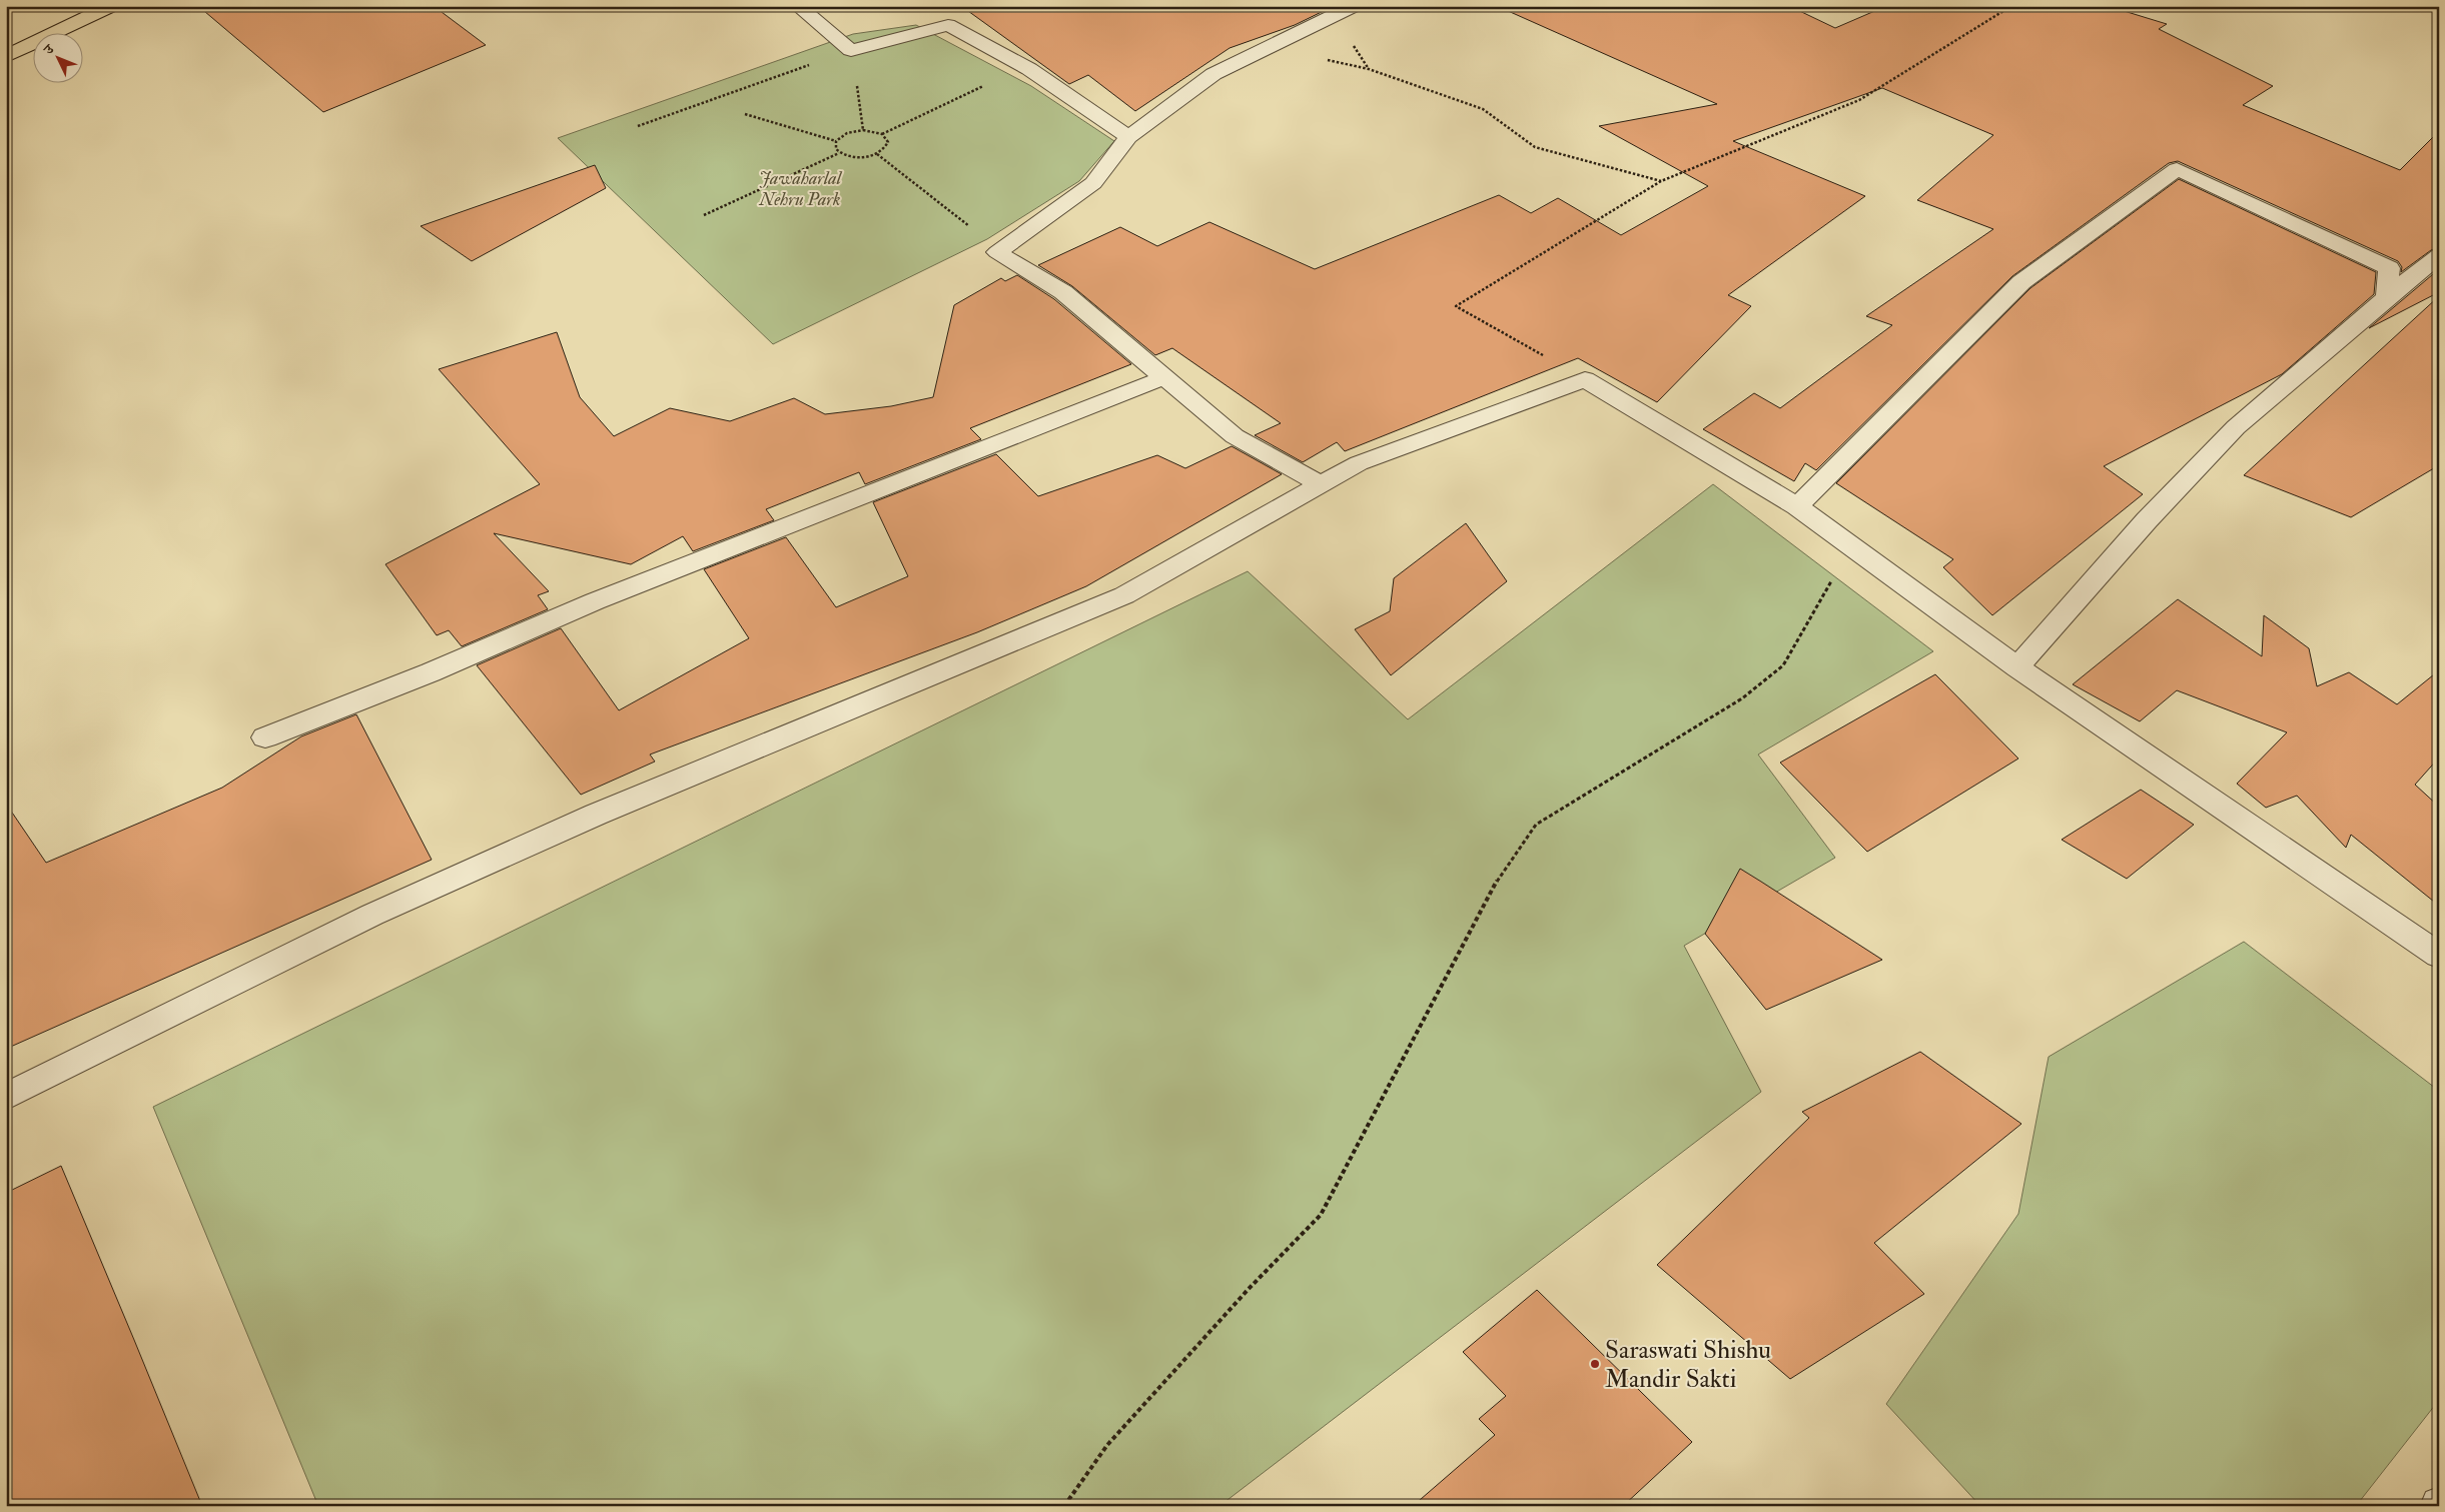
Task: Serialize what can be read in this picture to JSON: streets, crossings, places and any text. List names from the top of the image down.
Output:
{
  "parks": ["Jawaharlal Nehru Park"],
  "places": ["Saraswati Shishu Mandir Sakti"],
  "north": "top left"
}
